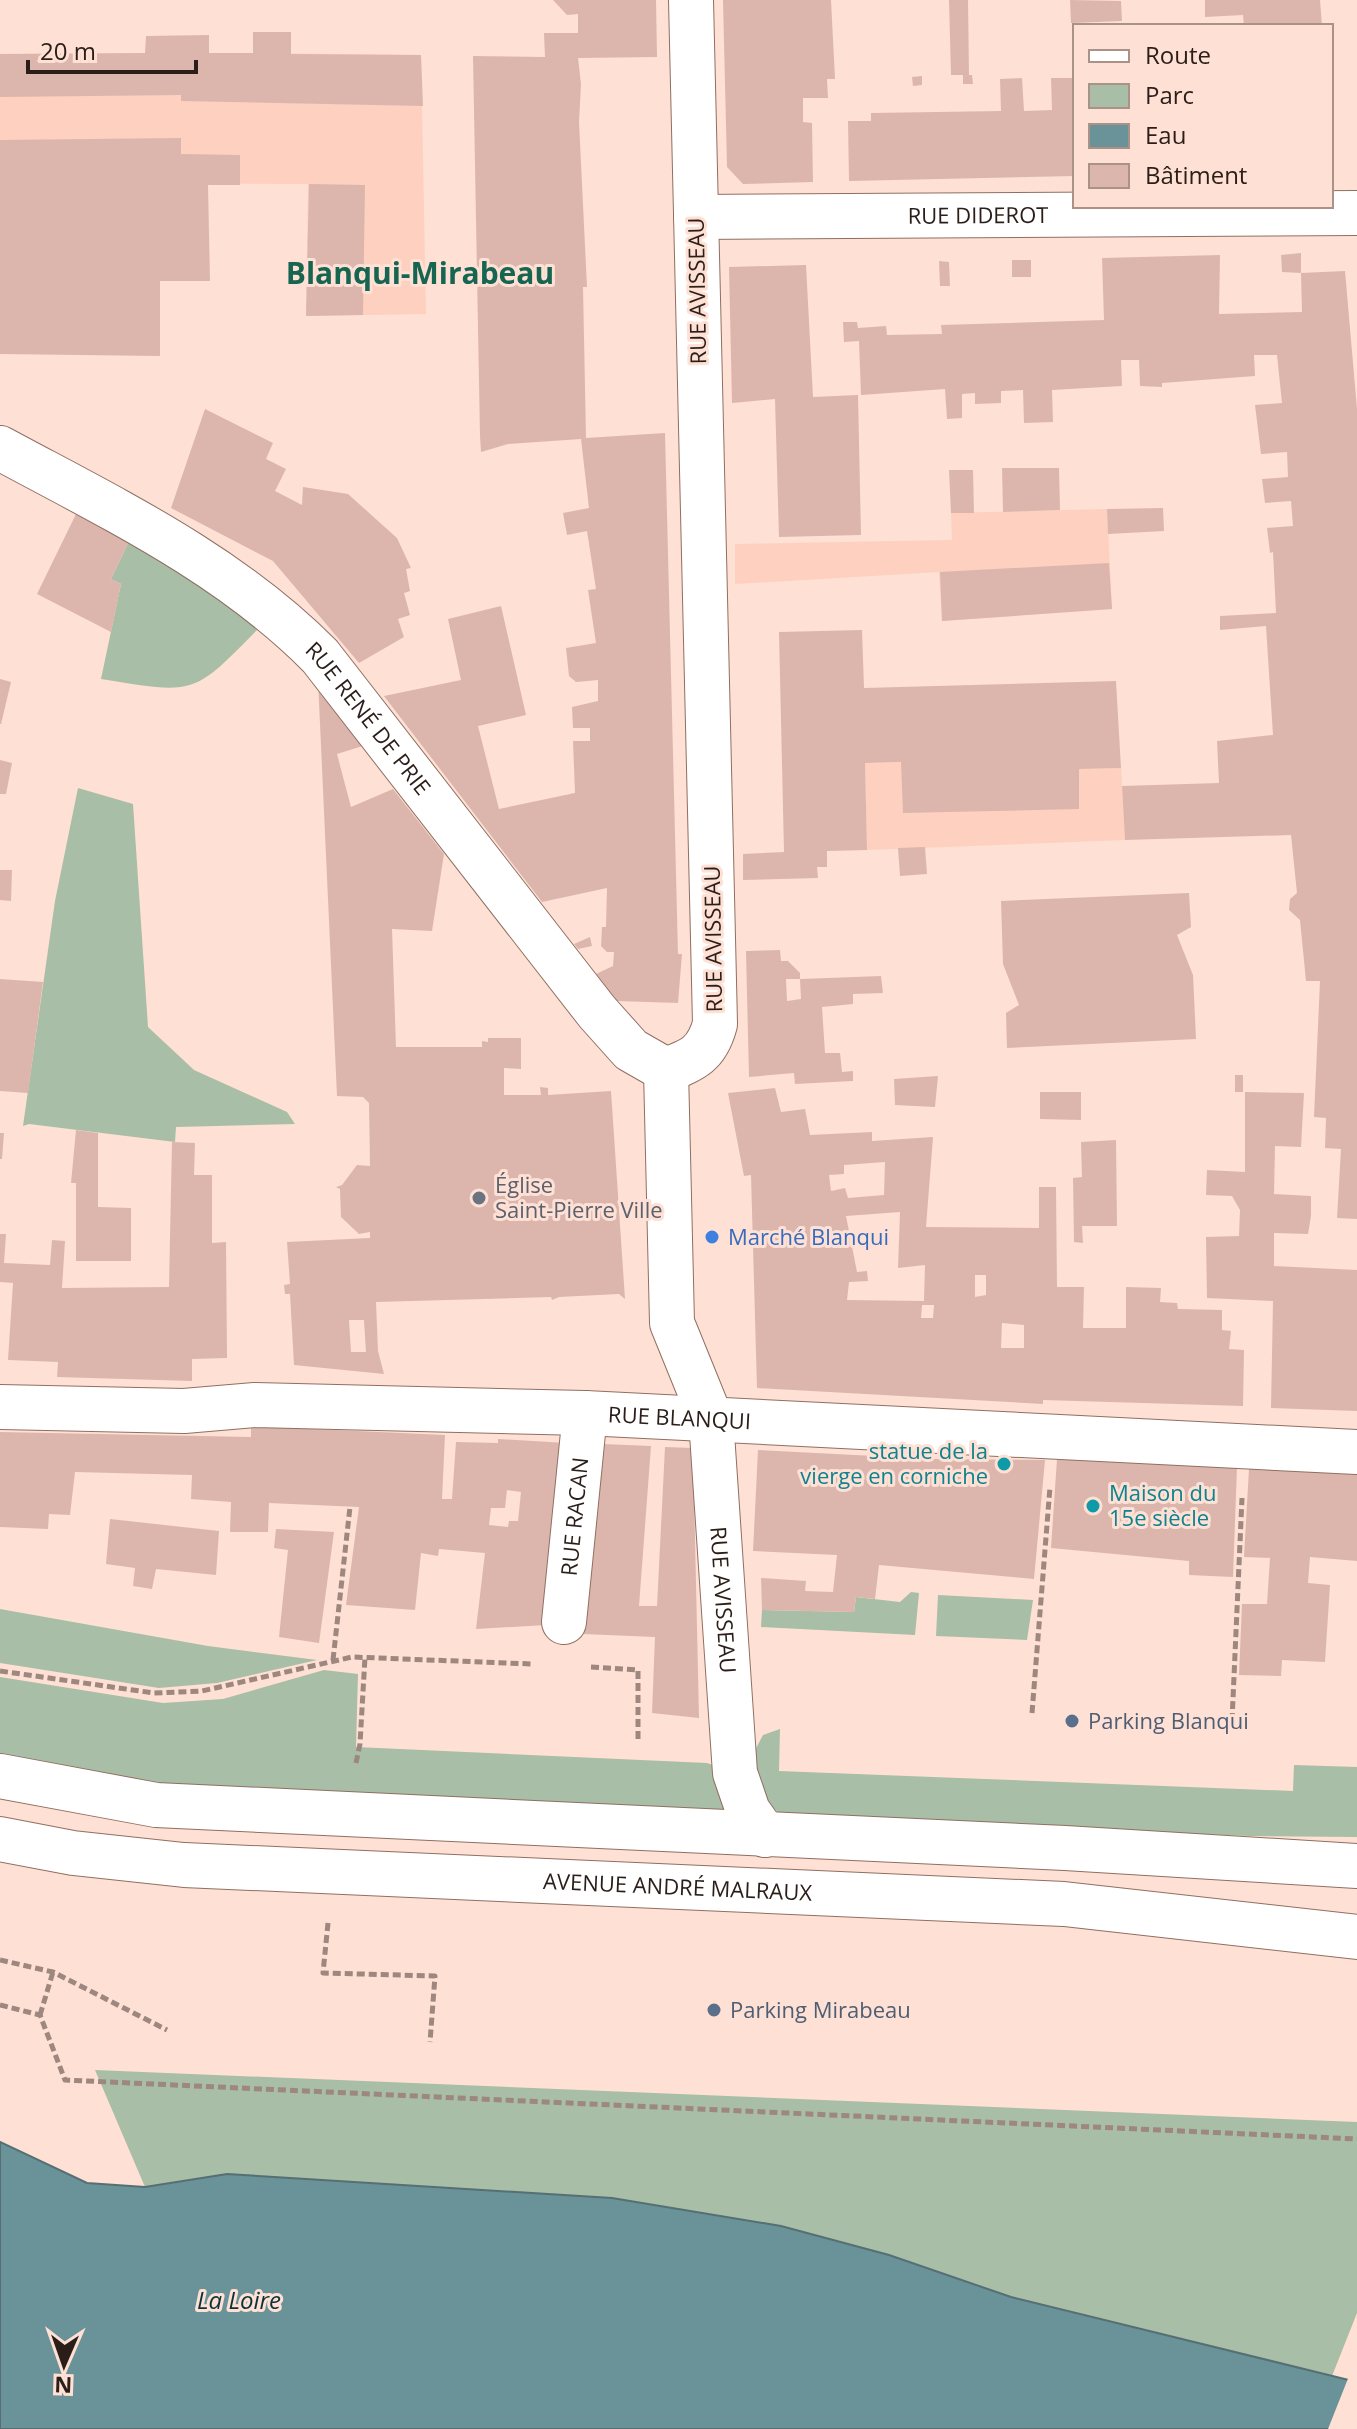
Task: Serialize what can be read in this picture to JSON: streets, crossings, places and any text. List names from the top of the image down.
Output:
{
  "streets": {
    "street": [
      "RUE DIDEROT",
      "RUE AVISSEAU",
      "RUE RENÉ DE PRIE",
      "RUE BLANQUI",
      "RUE RACAN",
      "AVENUE ANDRÉ MALRAUX"
    ]
  },
  "crossings": [
    ["RUE DIDEROT", "RUE AVISSEAU"],
    ["RUE AVISSEAU", "RUE RENÉ DE PRIE"],
    ["RUE AVISSEAU", "RUE BLANQUI"],
    ["RUE BLANQUI", "RUE RACAN"]
  ],
  "districts": ["Blanqui-Mirabeau"],
  "water": ["La Loire"],
  "places": [
    "Église Saint-Pierre Ville",
    "Marché Blanqui",
    "statue de la vierge en corniche",
    "Maison du 15e siècle",
    "Parking Blanqui",
    "Parking Mirabeau"
  ],
  "legend": [
    "Route",
    "Parc",
    "Eau",
    "Bâtiment"
  ],
  "scale_bar": "20 m",
  "north": "bottom"
}
